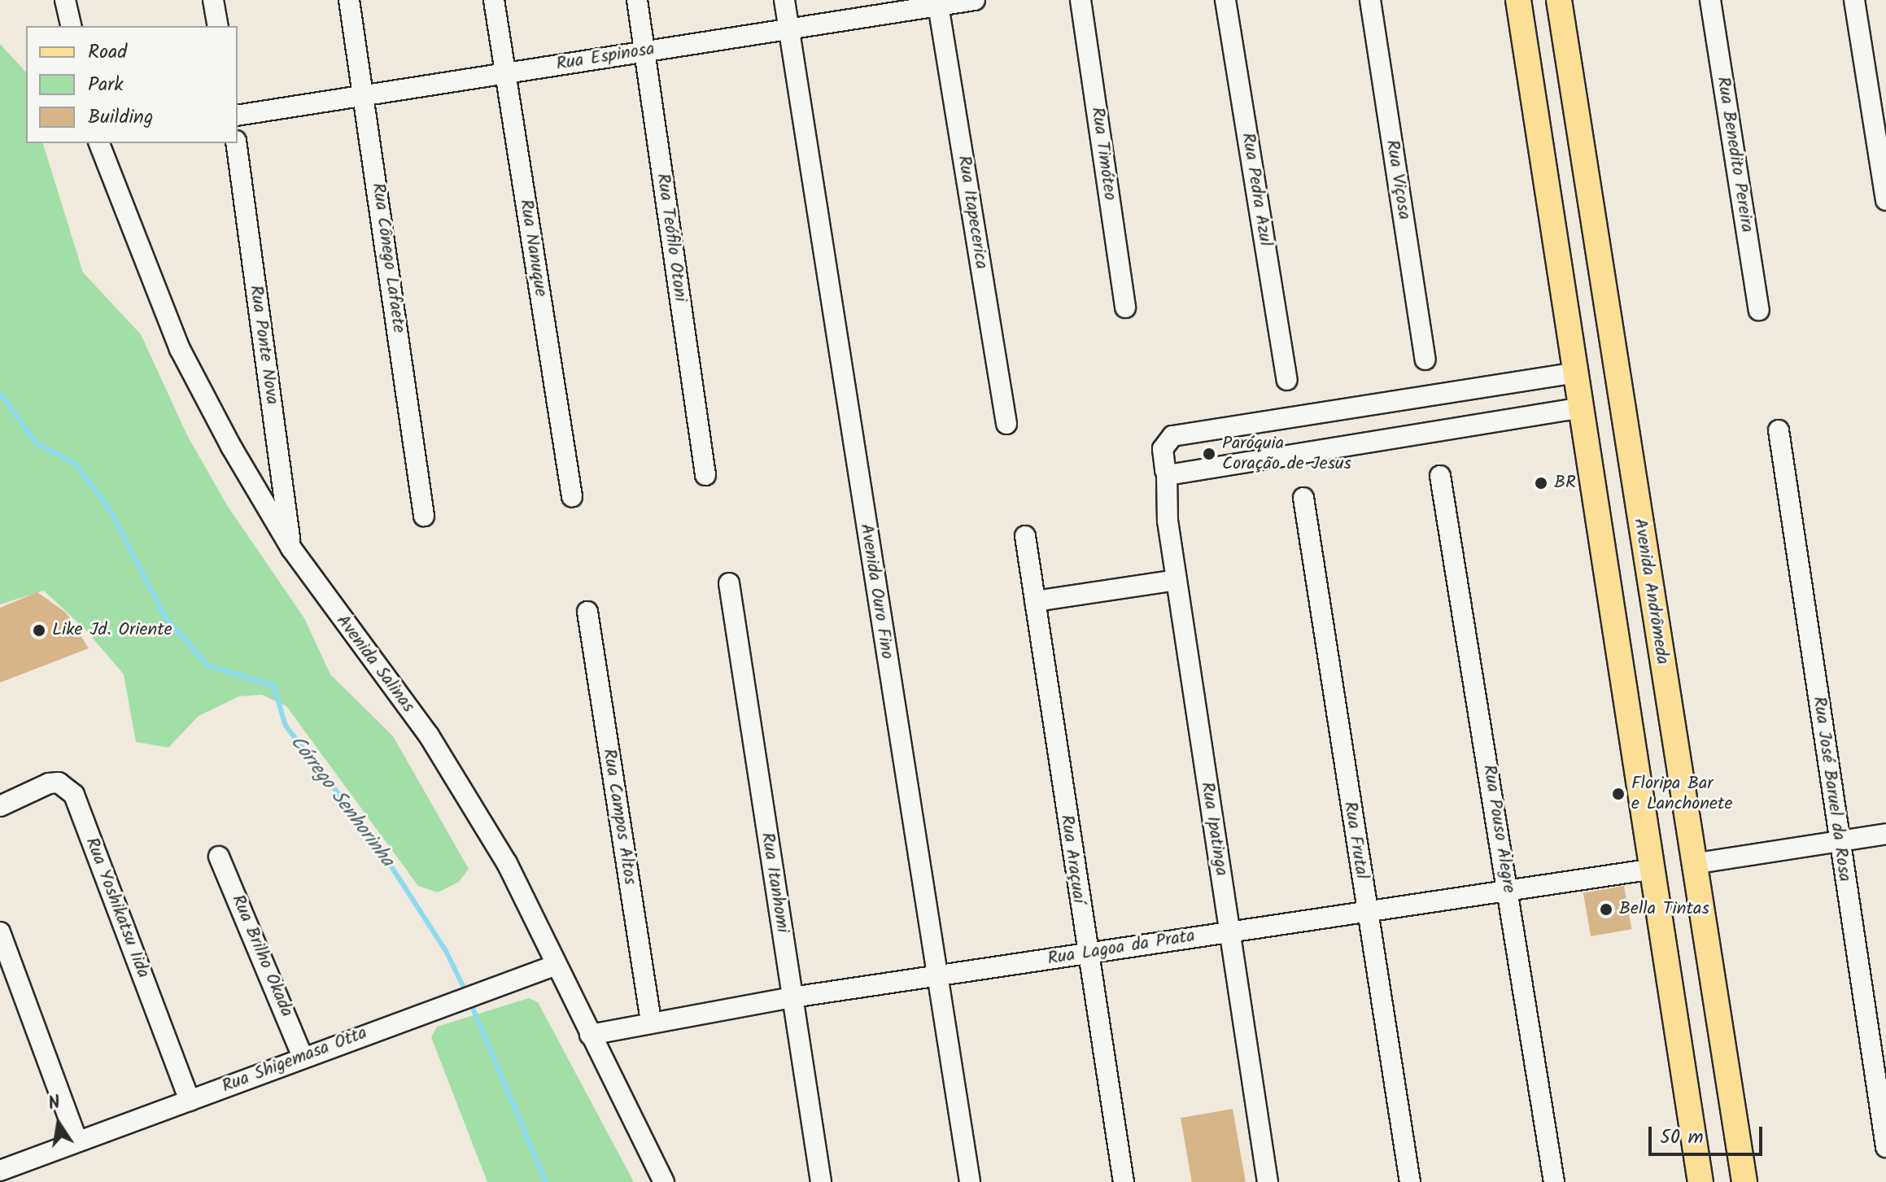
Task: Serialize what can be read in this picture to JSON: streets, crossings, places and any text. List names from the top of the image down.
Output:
{
  "streets": {
    "main road": ["Avenida Andrômeda"],
    "street": [
      "Rua Espinosa",
      "Rua Timóteo",
      "Rua Benedito Pereira",
      "Rua Viçosa",
      "Rua Pedra Azul",
      "Rua Itapecerica",
      "Rua Teófilo Otoni",
      "Rua Nanuque",
      "Rua Cônego Lafaete",
      "Rua Ponte Nova",
      "Avenida Ouro Fino",
      "Avenida Salinas",
      "Rua José Baruel da Rosa",
      "Rua Campos Altos",
      "Rua Ipatinga",
      "Rua Pouso Alegre",
      "Rua Frutal",
      "Rua Araçuaí",
      "Rua Itanhomi",
      "Rua Yoshikatsu Iida",
      "Rua Lagoa da Prata",
      "Rua Brilho Okada",
      "Rua Shigemasa Otta"
    ]
  },
  "crossings": [
    ["Rua Espinosa", "Rua Itapecerica"],
    ["Rua Espinosa", "Rua Teófilo Otoni"],
    ["Rua Espinosa", "Rua Nanuque"],
    ["Rua Espinosa", "Rua Cônego Lafaete"],
    ["Rua Espinosa", "Avenida Ouro Fino"],
    ["Rua Ponte Nova", "Avenida Salinas"],
    ["Avenida Ouro Fino", "Rua Lagoa da Prata"],
    ["Avenida Andrômeda", "Rua Ipatinga"],
    ["Avenida Andrômeda", "Rua Lagoa da Prata"],
    ["Avenida Salinas", "Rua Lagoa da Prata"],
    ["Avenida Salinas", "Rua Shigemasa Otta"],
    ["Rua Campos Altos", "Rua Lagoa da Prata"],
    ["Rua Ipatinga", "Rua Lagoa da Prata"],
    ["Rua Pouso Alegre", "Rua Lagoa da Prata"],
    ["Rua Frutal", "Rua Lagoa da Prata"],
    ["Rua Araçuaí", "Rua Lagoa da Prata"],
    ["Rua Itanhomi", "Rua Lagoa da Prata"],
    ["Rua Yoshikatsu Iida", "Rua Shigemasa Otta"],
    ["Rua Brilho Okada", "Rua Shigemasa Otta"]
  ],
  "water": ["Córrego Senhorinha"],
  "places": [
    "Paróquia Coração de Jesus",
    "BR",
    "Like Jd. Oriente",
    "Floripa Bar e Lanchonete",
    "Bella Tintas"
  ],
  "legend": ["Road", "Park", "Building"],
  "scale_bar": "50 m",
  "north": "top"
}
